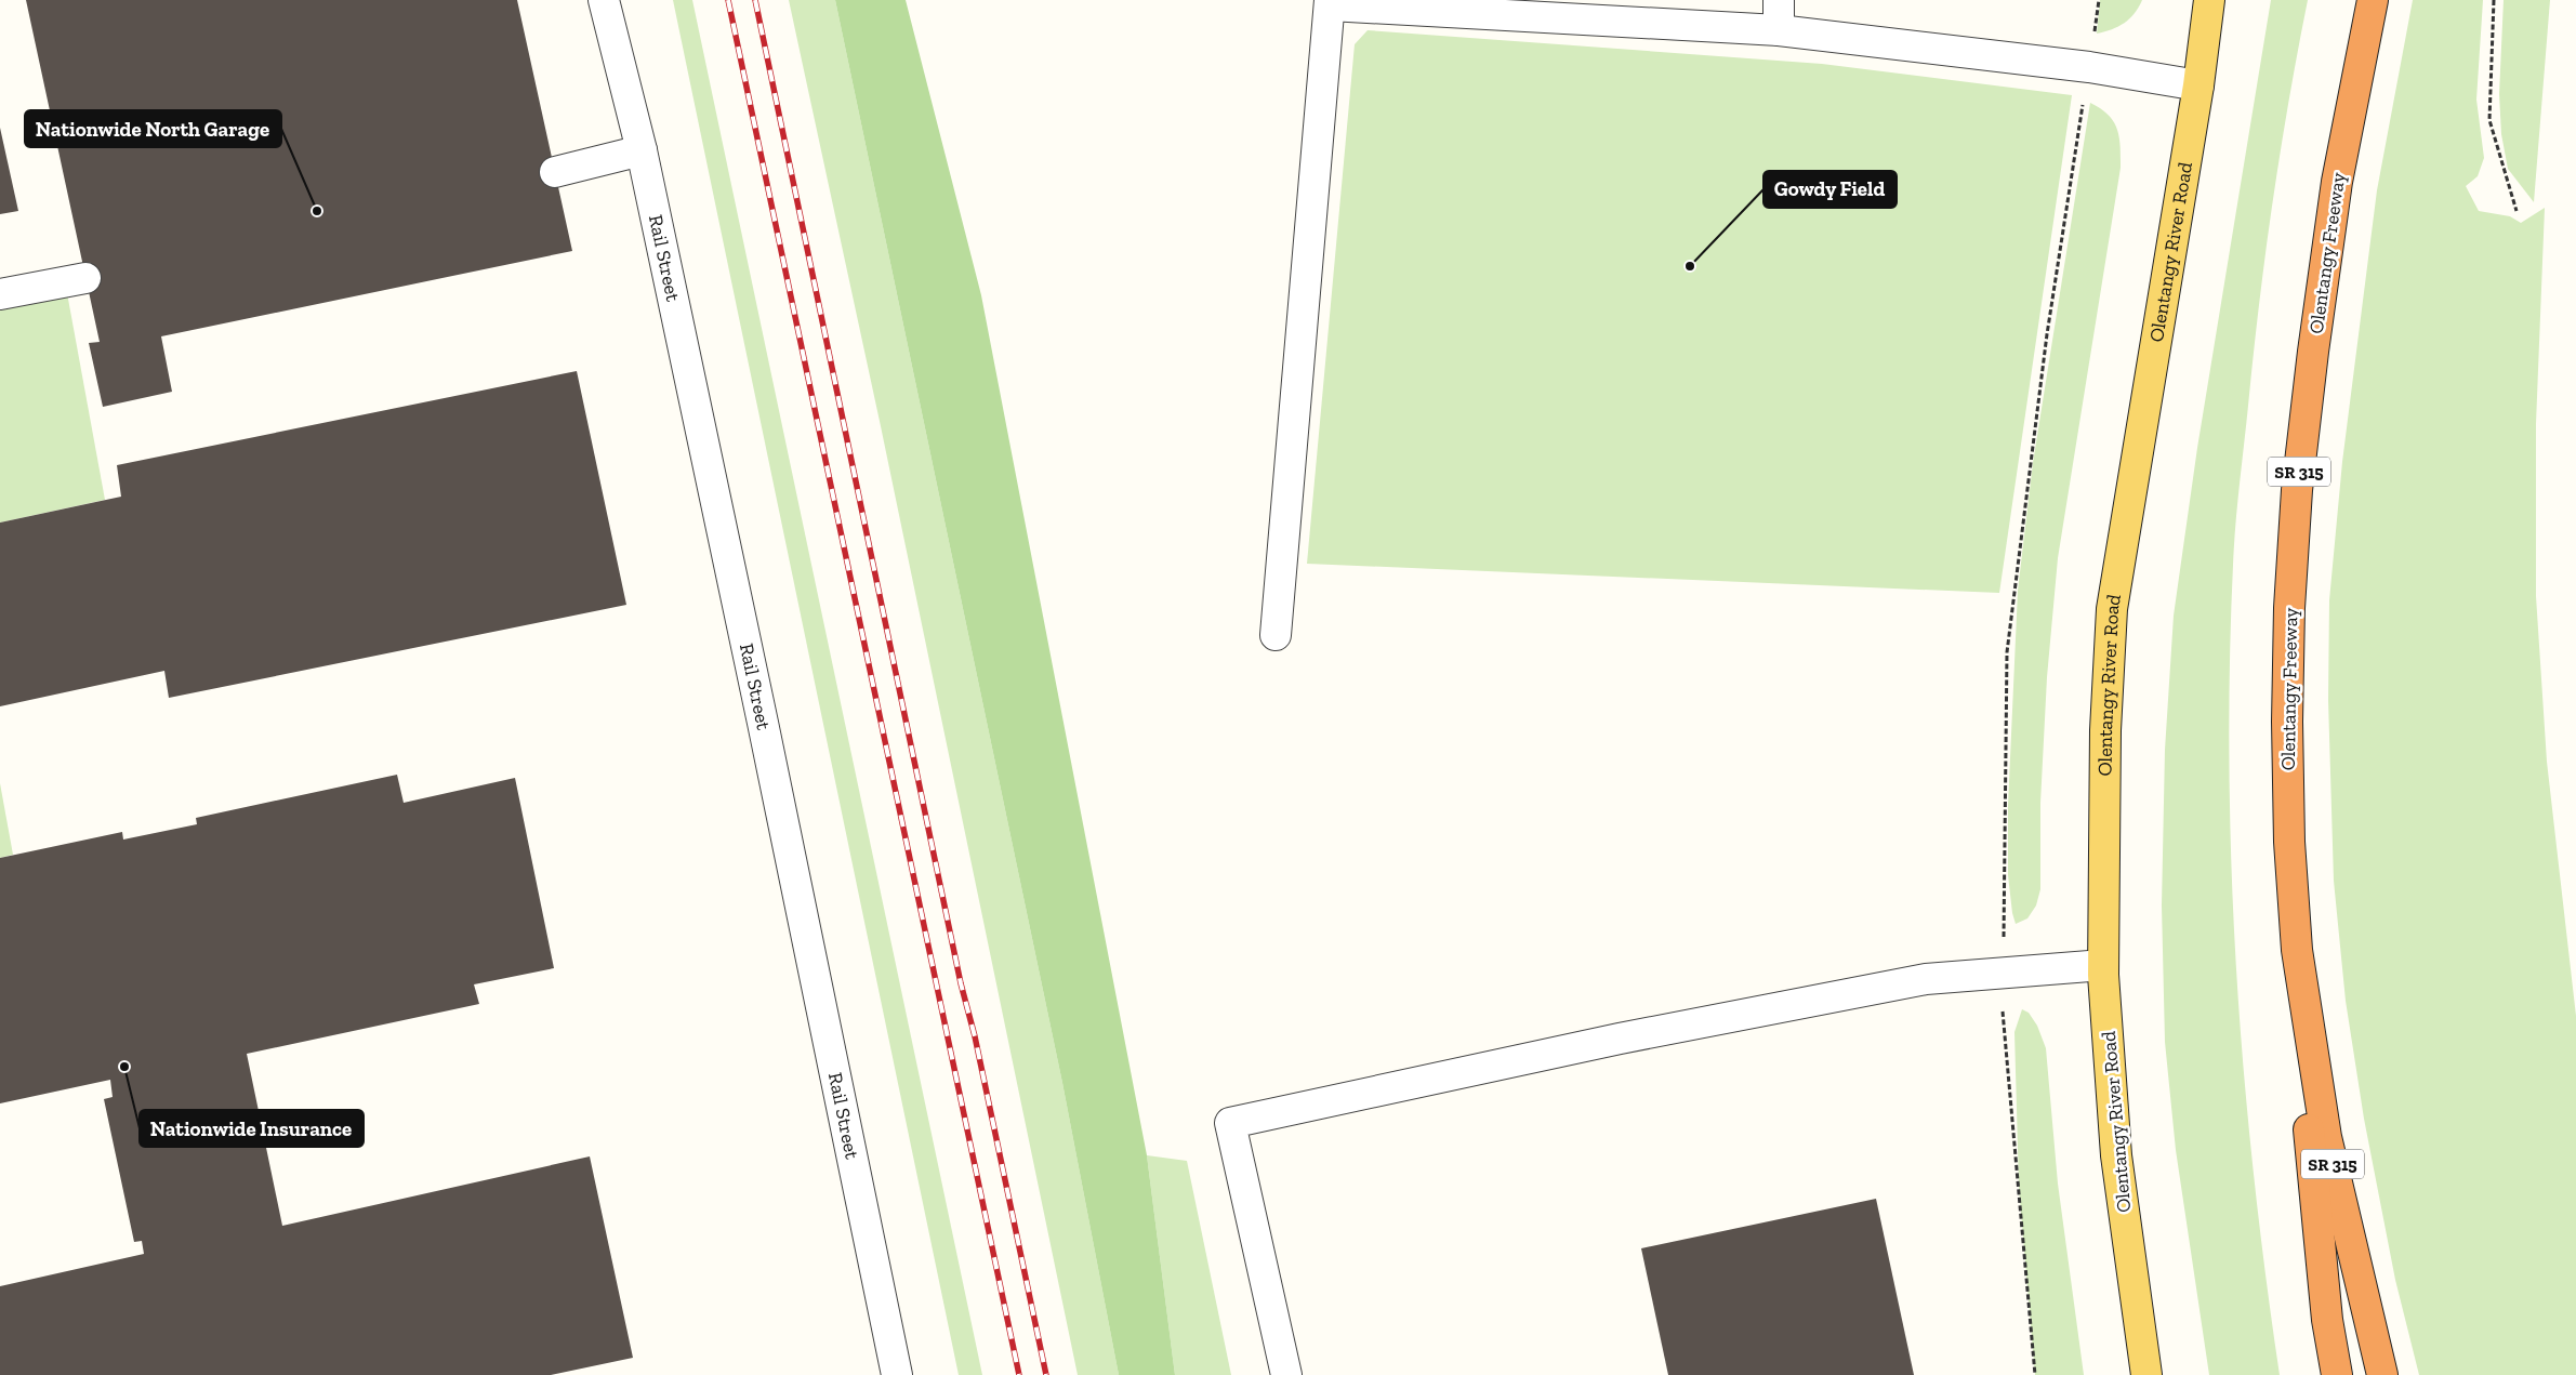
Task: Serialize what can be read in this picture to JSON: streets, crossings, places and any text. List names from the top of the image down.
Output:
{
  "streets": {
    "highway": ["Olentangy Freeway", "SR 315"],
    "main road": ["Olentangy River Road"],
    "street": ["Rail Street"]
  },
  "places": ["Nationwide North Garage", "Gowdy Field", "Nationwide Insurance"]
}
